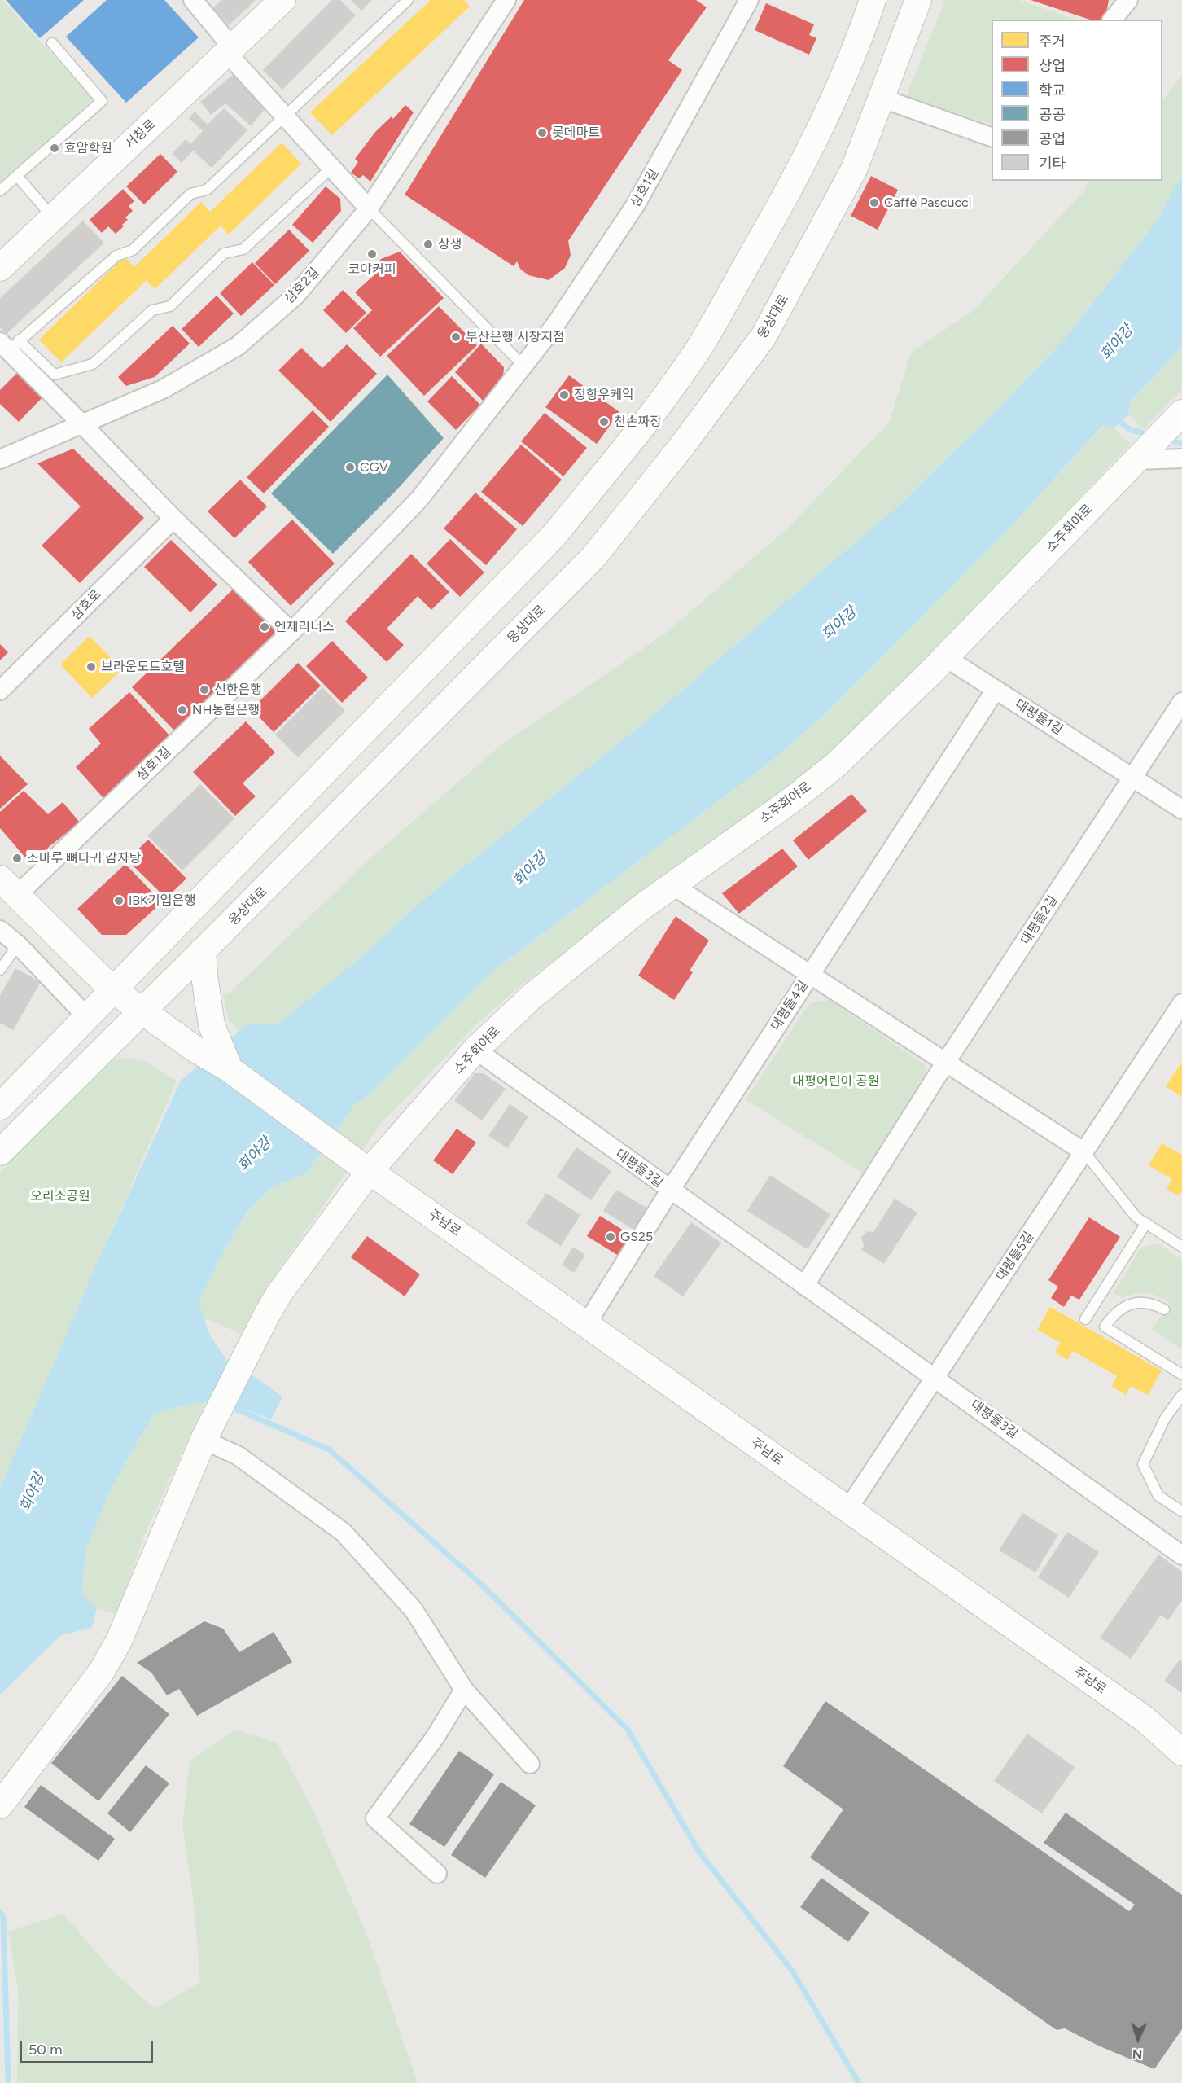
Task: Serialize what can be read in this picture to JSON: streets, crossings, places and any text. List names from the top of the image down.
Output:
{
  "streets": {
    "main road": [
      "서창로",
      "웅상대로",
      "소주회야로",
      "주남로"
    ],
    "street": [
      "삼호1길",
      "삼호2길",
      "삼호로",
      "대평들1길",
      "대평들2길",
      "대평들4길",
      "대평들3길",
      "대평들5길"
    ]
  },
  "crossings": [
    ["웅상대로", "주남로"],
    ["소주회야로", "대평들1길"],
    ["소주회야로", "대평들3길"],
    ["소주회야로", "주남로"],
    ["대평들1길", "대평들2길"],
    ["대평들1길", "대평들4길"],
    ["대평들4길", "대평들3길"],
    ["대평들4길", "주남로"],
    ["대평들3길", "대평들5길"],
    ["주남로", "대평들5길"]
  ],
  "water": ["회야강"],
  "parks": ["대평어린이 공원", "오리소공원"],
  "places": [
    "롯데마트",
    "효암학원",
    "Caffè Pascucci",
    "상생",
    "코야커피",
    "부산은행 서창지점",
    "정항우케익",
    "천손짜장",
    "CGV",
    "엔제리너스",
    "브라운도트호텔",
    "신한은행",
    "NH농협은행",
    "조마루 뼈다귀 감자탕",
    "IBK기업은행",
    "GS25"
  ],
  "legend": [
    "주거",
    "상업",
    "학교",
    "공공",
    "공업",
    "기타"
  ],
  "scale_bar": "50 m",
  "north": "bottom"
}
